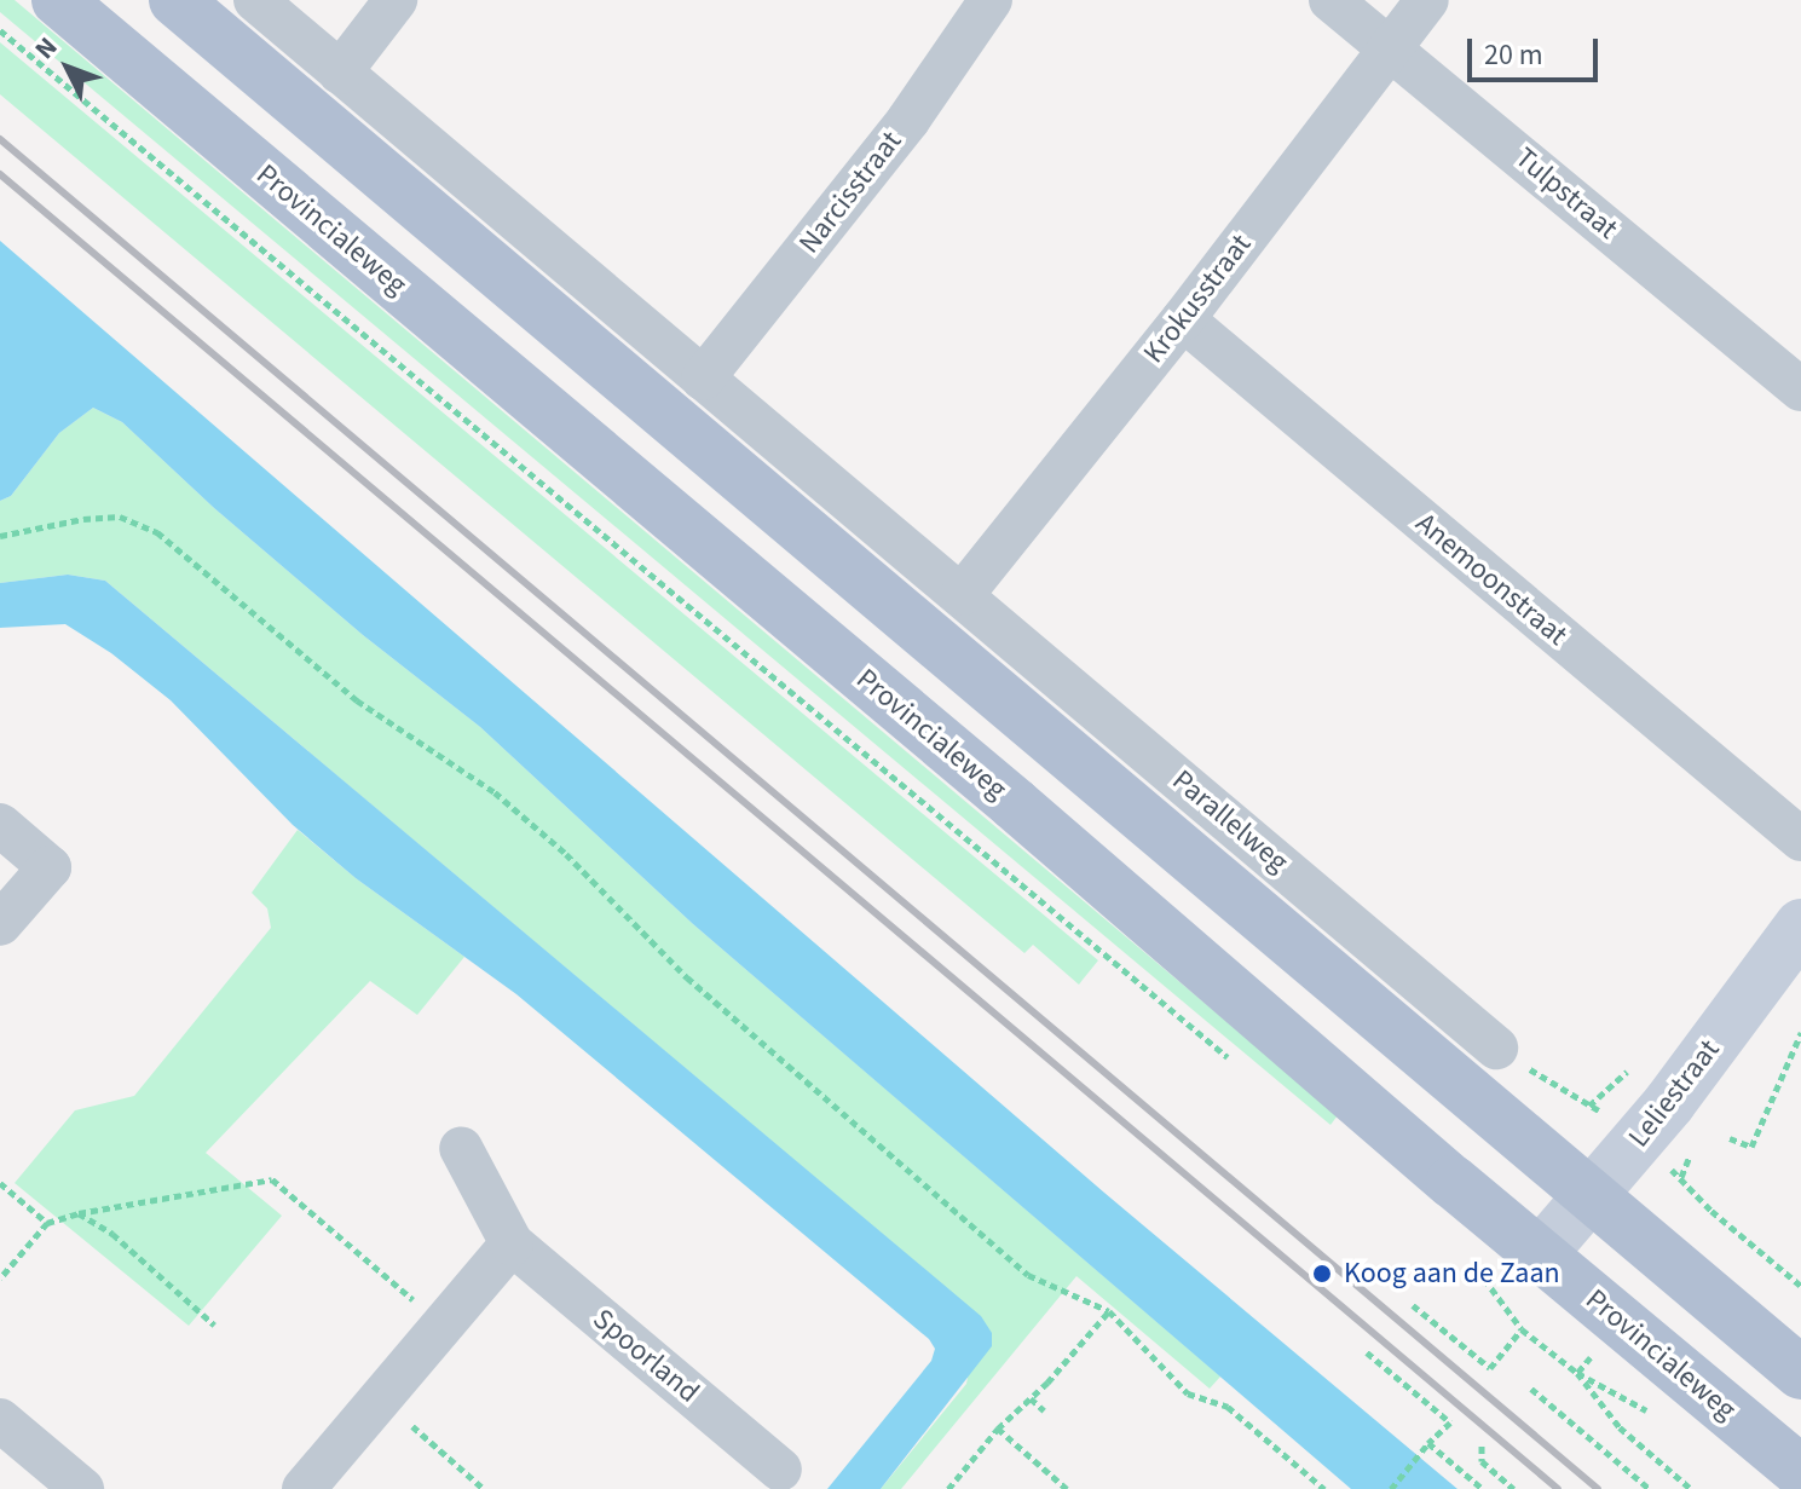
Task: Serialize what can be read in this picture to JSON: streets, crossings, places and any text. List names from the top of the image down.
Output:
{
  "streets": {
    "main road": ["Provincialeweg"],
    "street": [
      "Narcisstraat",
      "Tulpstraat",
      "Krokusstraat",
      "Anemoonstraat",
      "Parallelweg",
      "Leliestraat",
      "Spoorland"
    ]
  },
  "crossings": [
    ["Tulpstraat", "Krokusstraat"],
    ["Provincialeweg", "Leliestraat"],
    ["Krokusstraat", "Anemoonstraat"],
    ["Krokusstraat", "Parallelweg"]
  ],
  "places": ["Koog aan de Zaan"],
  "scale_bar": "20 m",
  "north": "top left"
}
